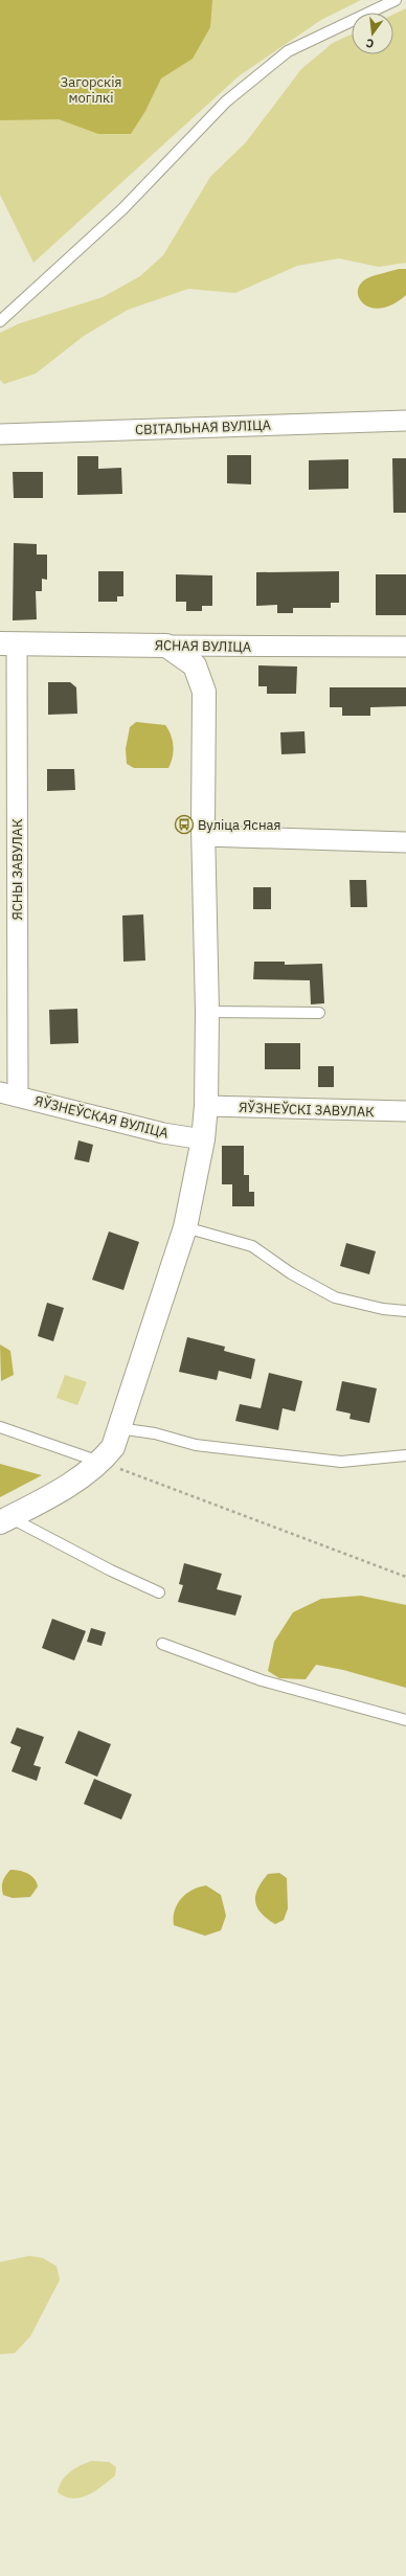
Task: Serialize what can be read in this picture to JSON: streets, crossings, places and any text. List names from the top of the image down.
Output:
{
  "streets": {
    "street": [
      "СВІТАЛЬНАЯ ВУЛІЦА",
      "ЯСНАЯ ВУЛІЦА",
      "ЯСНЫ ЗАВУЛАК",
      "ЯЎЗНЕЎСКІ ЗАВУЛАК",
      "ЯЎЗНЕЎСКАЯ ВУЛІЦА"
    ]
  },
  "crossings": [
    ["ЯСНАЯ ВУЛІЦА", "ЯСНЫ ЗАВУЛАК"],
    ["ЯСНЫ ЗАВУЛАК", "ЯЎЗНЕЎСКАЯ ВУЛІЦА"]
  ],
  "parks": ["Загорскія могілкі"],
  "places": {
    "bus stop": ["Вуліца Ясная"]
  },
  "north": "bottom"
}
